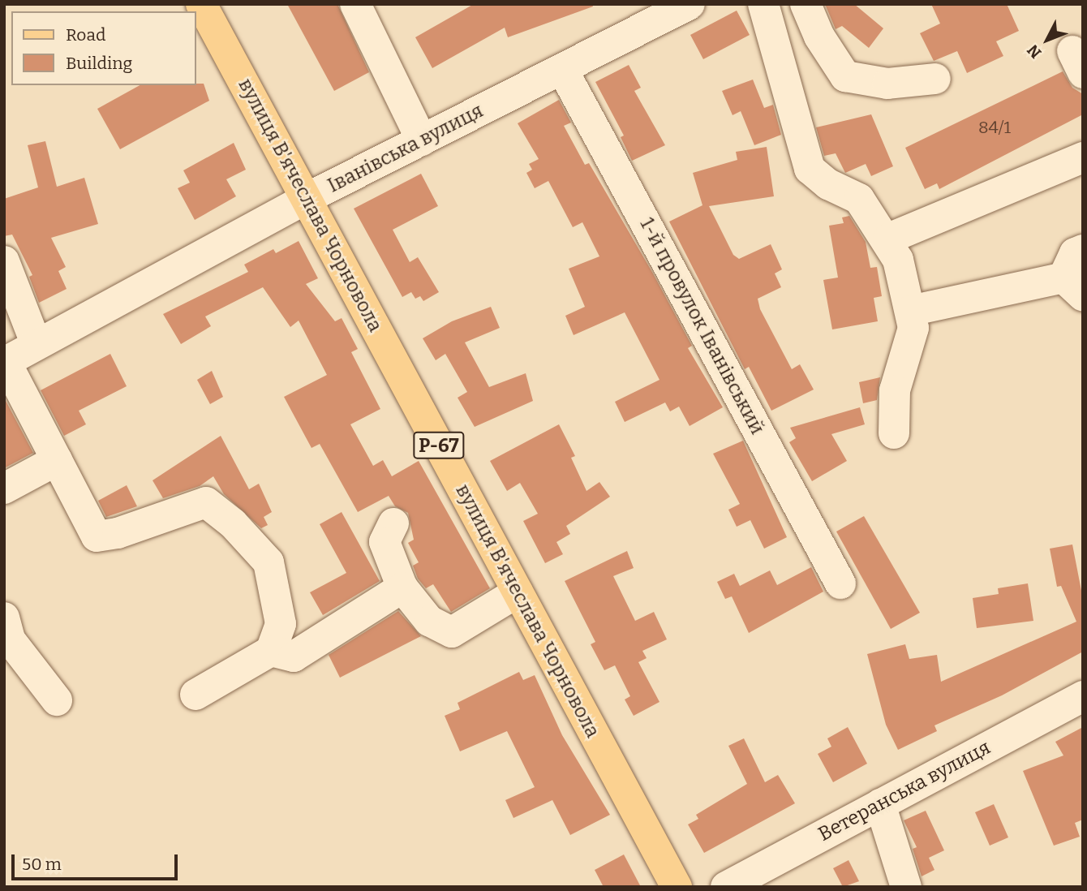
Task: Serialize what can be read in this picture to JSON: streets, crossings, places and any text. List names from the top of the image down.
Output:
{
  "streets": {
    "main road": ["вулиця В'ячеслава Чорновола", "Р-67"],
    "street": ["Іванівська вулиця", "1-й провулок Іванівський", "Ветеранська вулиця"]
  },
  "crossings": [
    ["Іванівська вулиця", "вулиця В'ячеслава Чорновола"],
    ["Іванівська вулиця", "1-й провулок Іванівський"]
  ],
  "house_numbers": ["84/1"],
  "legend": ["Road", "Building"],
  "scale_bar": "50 m",
  "north": "bottom left"
}
